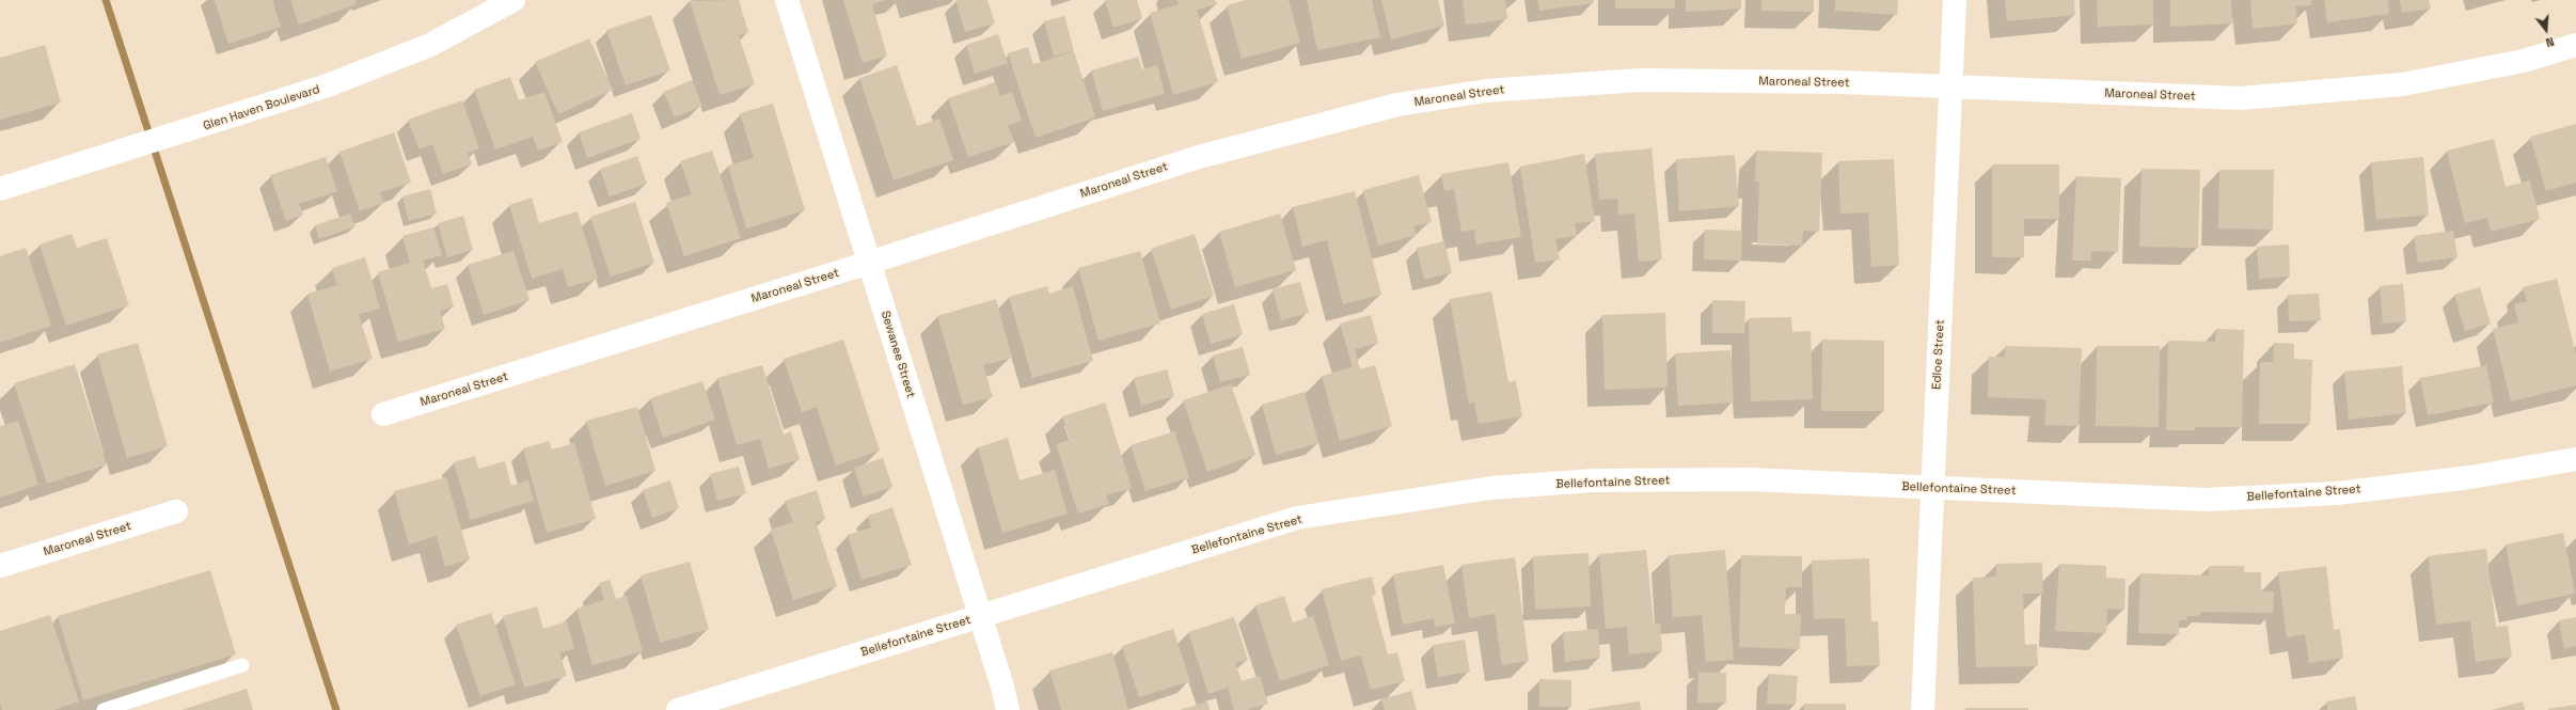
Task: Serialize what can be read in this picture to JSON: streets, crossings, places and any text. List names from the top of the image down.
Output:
{
  "streets": {
    "street": [
      "Maroneal Street",
      "Glen Haven Boulevard",
      "Sewanee Street",
      "Edloe Street",
      "Bellefontaine Street"
    ]
  },
  "crossings": [
    ["Maroneal Street", "Sewanee Street"],
    ["Maroneal Street", "Edloe Street"],
    ["Sewanee Street", "Bellefontaine Street"],
    ["Edloe Street", "Bellefontaine Street"]
  ],
  "north": "bottom"
}
